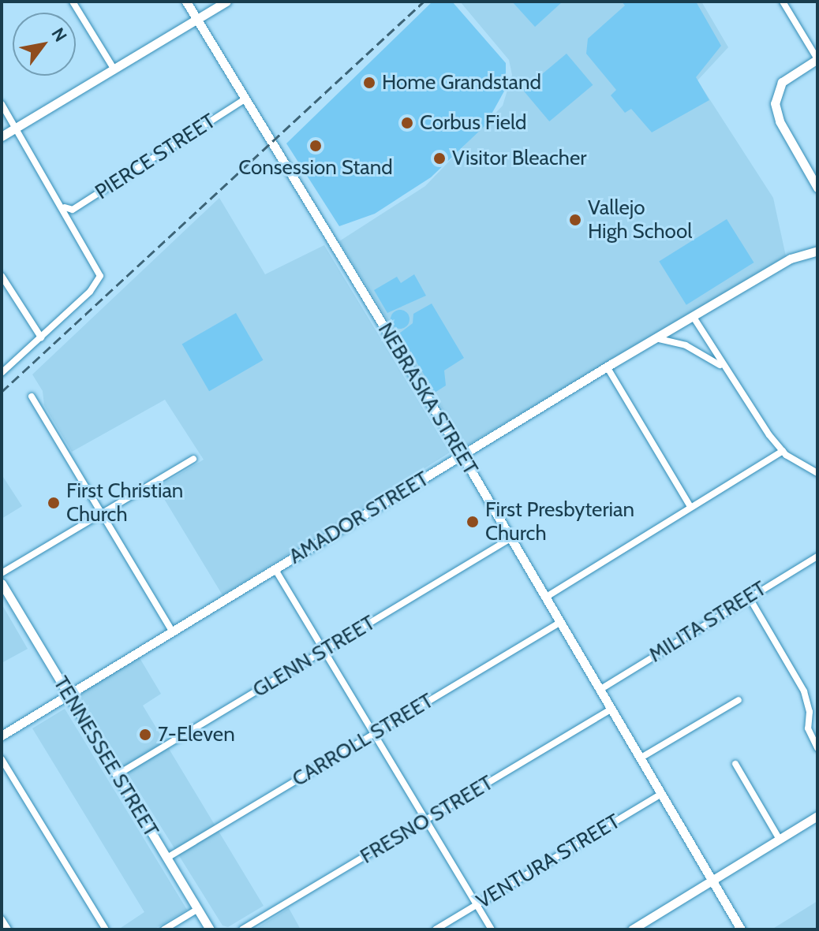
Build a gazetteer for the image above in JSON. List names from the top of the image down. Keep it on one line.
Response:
{"streets":{"street":["PIERCE STREET","NEBRASKA STREET","AMADOR STREET","MILITA STREET","GLENN STREET","CARROLL STREET","TENNESSEE STREET","FRESNO STREET","VENTURA STREET"]},"crossings":[["PIERCE STREET","NEBRASKA STREET"],["NEBRASKA STREET","AMADOR STREET"],["NEBRASKA STREET","MILITA STREET"],["NEBRASKA STREET","GLENN STREET"],["NEBRASKA STREET","CARROLL STREET"],["NEBRASKA STREET","FRESNO STREET"],["NEBRASKA STREET","VENTURA STREET"],["AMADOR STREET","TENNESSEE STREET"],["GLENN STREET","TENNESSEE STREET"],["CARROLL STREET","TENNESSEE STREET"]],"places":["Home Grandstand","Corbus Field","Consession Stand","Visitor Bleacher","Vallejo High School","First Christian Church","First Presbyterian Church","7-Eleven"],"north":"top right"}
